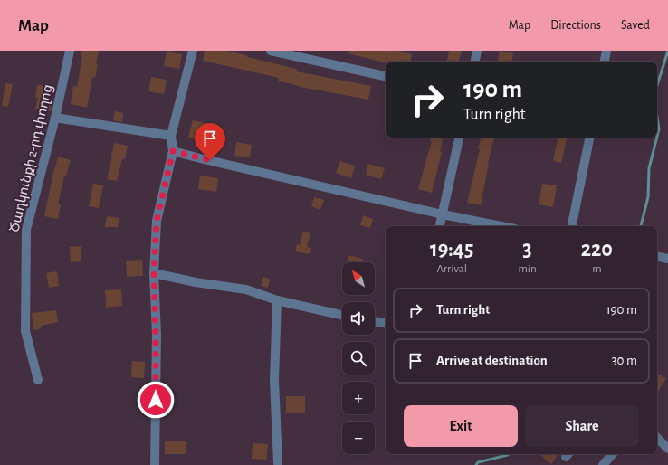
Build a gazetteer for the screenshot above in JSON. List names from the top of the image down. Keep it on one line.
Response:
{"streets":{"street":["Ծաղկունքի 2-րդ փողոց"]},"north":"top left","page":{"header":"Map","nav":["Map","Directions","Saved"],"turn":["190 m","Turn right"],"eta":["19:45","Arrival","3","min","220","m"],"map_buttons":["+","−"],"list":[{"name":"Turn right","value":"190 m"},{"name":"Arrive at destination","value":"30 m"}],"buttons":["Exit","Share"]}}
